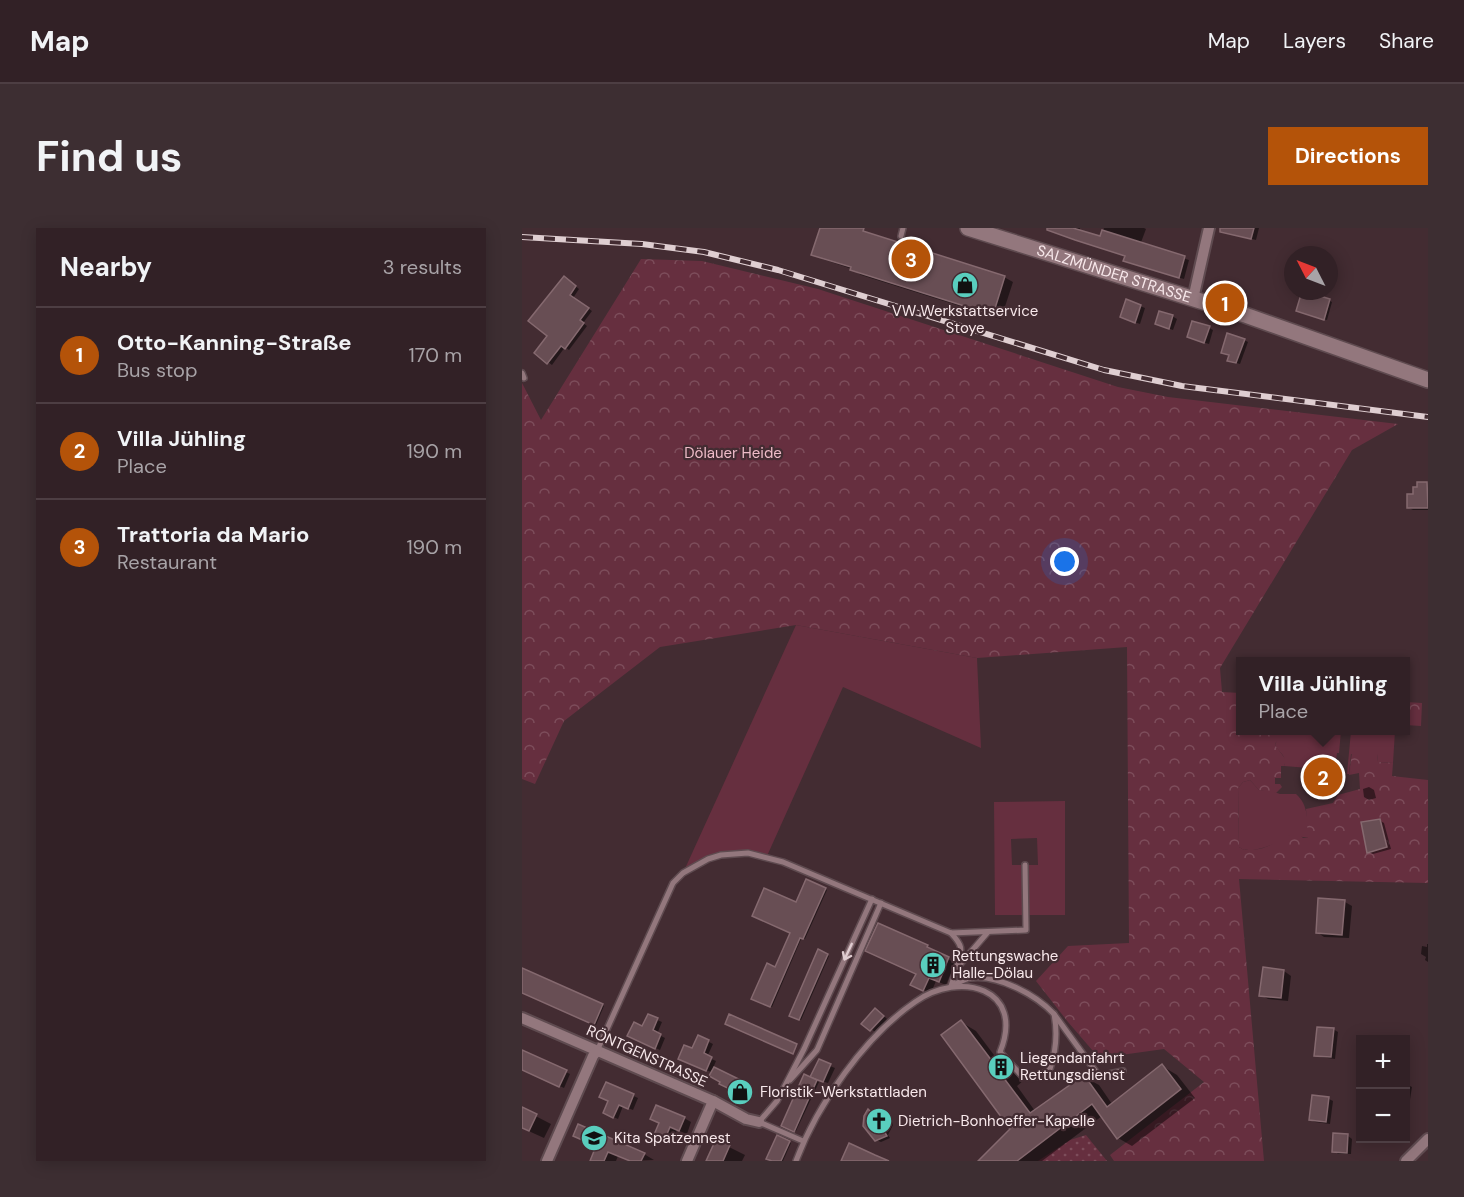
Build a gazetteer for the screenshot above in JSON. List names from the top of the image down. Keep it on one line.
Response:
{"streets":{"main road":["SALZMÜNDER STRASSE"],"street":["RÖNTGENSTRASSE"]},"parks":["Dölauer Heide"],"places":{"shop":["VW Werkstattservice Stoye","Floristik-Werkstattladen"],"building":["Rettungswache Halle-Dölau","Liegendanfahrt Rettungsdienst"],"church":["Dietrich-Bonhoeffer-Kapelle"],"school or university":["Kita Spatzennest"]},"north":"top left","page":{"header":"Map","nav":["Map","Layers","Share"],"buttons":"Directions","title":"Find us","heading":["Nearby","3 results"],"pins":["3","1","2"],"list":[{"mark":"1","name":"Otto-Kanning-Straße","note":"Bus stop","value":"170 m"},{"mark":"2","name":"Villa Jühling","note":"Place","value":"190 m"},{"mark":"3","name":"Trattoria da Mario","note":"Restaurant","value":"190 m"}],"popup":["Villa Jühling","Place"],"map_buttons":["+","−"]}}
